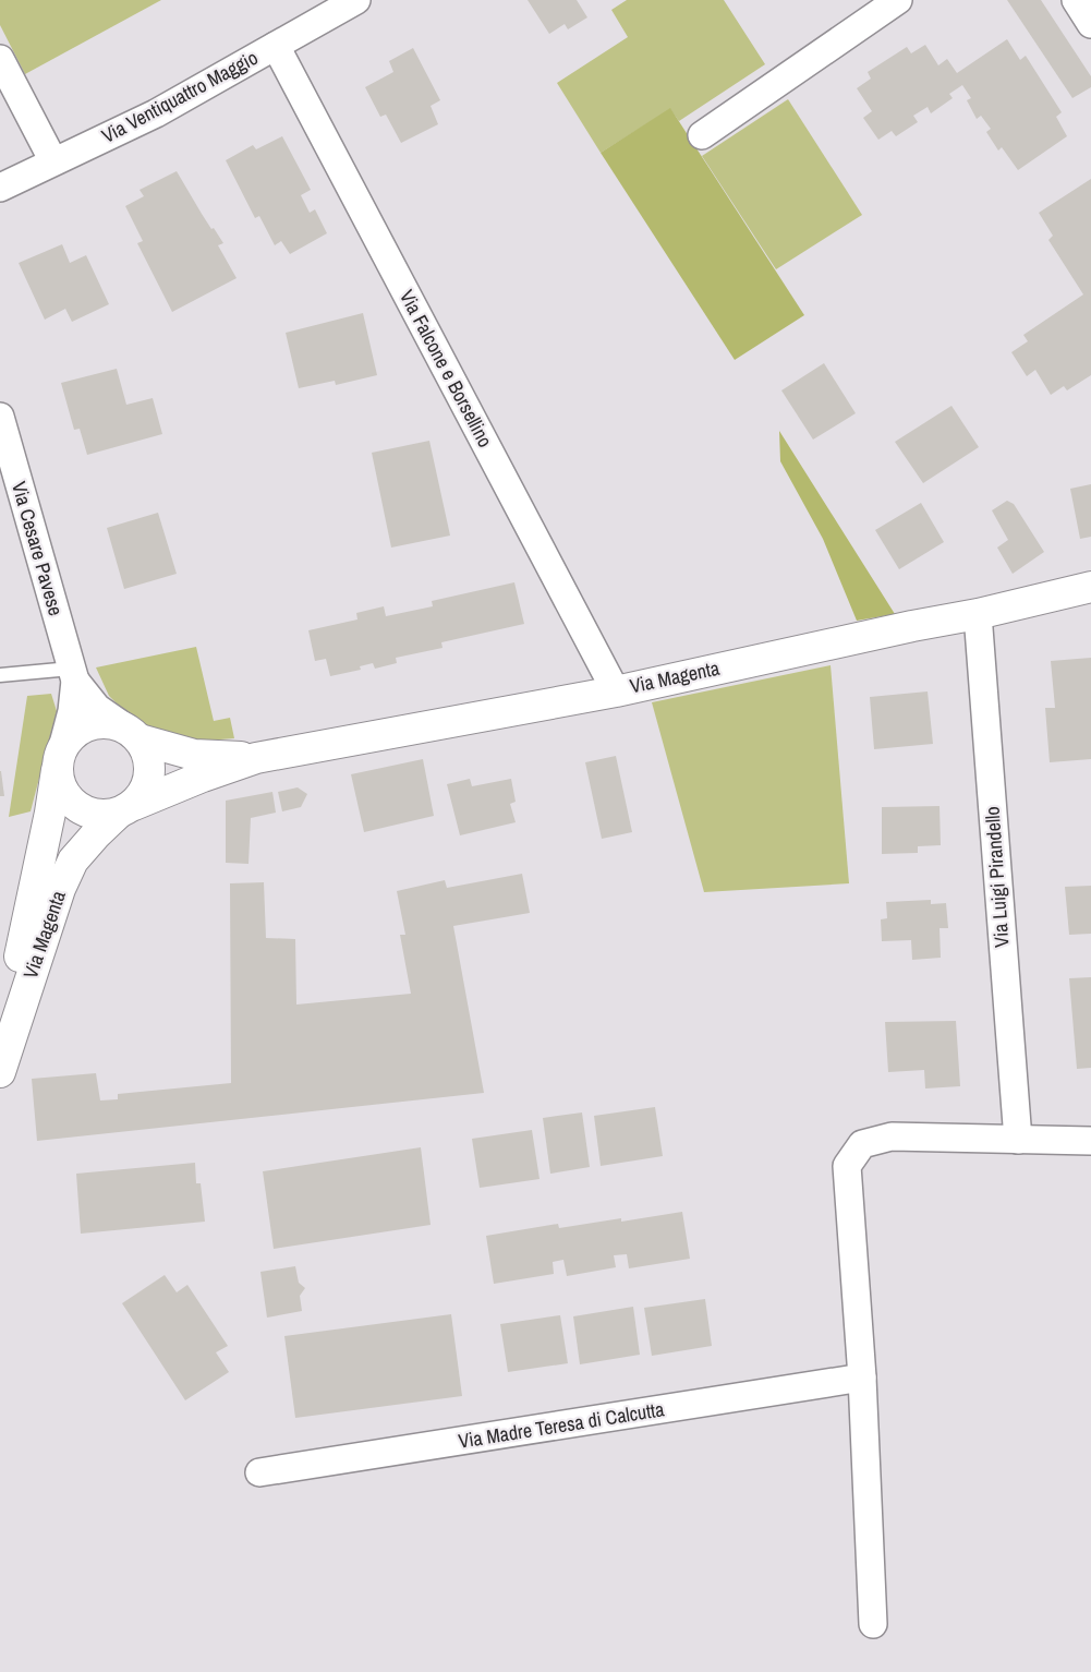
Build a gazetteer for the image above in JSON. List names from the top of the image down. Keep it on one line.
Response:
{"streets":{"street":["Via Ventiquattro Maggio","Via Falcone e Borsellino","Via Cesare Pavese","Via Magenta","Via Luigi Pirandello","Via Madre Teresa di Calcutta"]},"crossings":[["Via Ventiquattro Maggio","Via Falcone e Borsellino"],["Via Falcone e Borsellino","Via Magenta"],["Via Cesare Pavese","Via Magenta"],["Via Magenta","Via Luigi Pirandello"]]}
